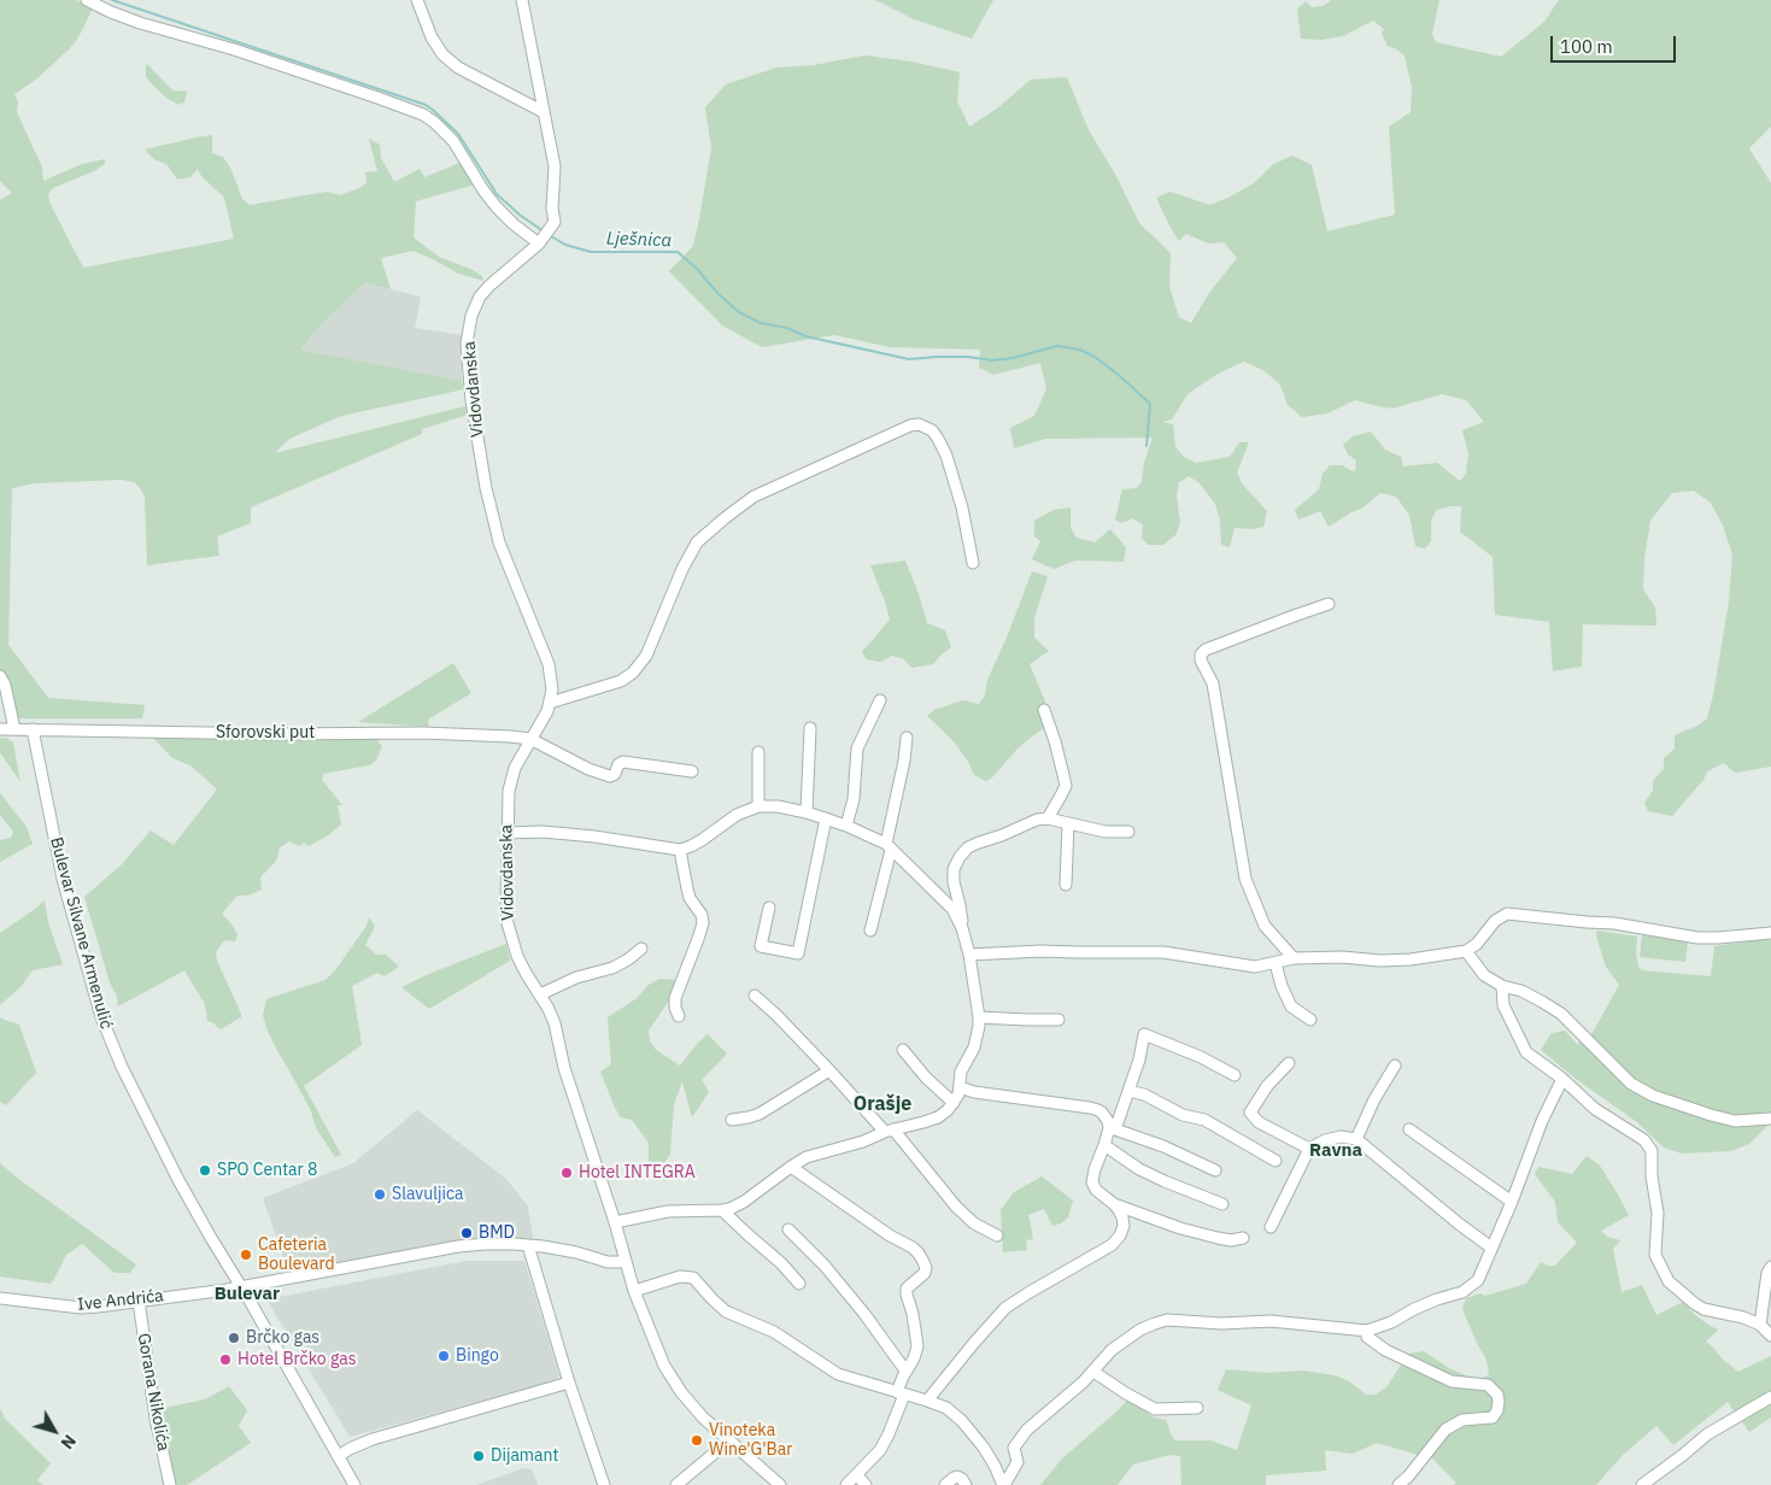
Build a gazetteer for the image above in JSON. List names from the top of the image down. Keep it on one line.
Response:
{"streets":{"street":["Vidovdanska","Sforovski put","Bulevar Silvane Armenulić","Ive Andrića","Gorana Nikolića"]},"crossings":[["Vidovdanska","Sforovski put"],["Vidovdanska","Ive Andrića"],["Sforovski put","Bulevar Silvane Armenulić"],["Bulevar Silvane Armenulić","Ive Andrića"],["Ive Andrića","Gorana Nikolića"]],"districts":["Orašje","Ravna","Bulevar"],"water":["Lješnica"],"places":["SPO Centar 8","Hotel INTEGRA","Slavuljica","BMD","Cafeteria Boulevard","Brčko gas","Bingo","Hotel Brčko gas","Vinoteka Wine'G'Bar","Dijamant"],"scale_bar":"100 m","north":"bottom right"}
